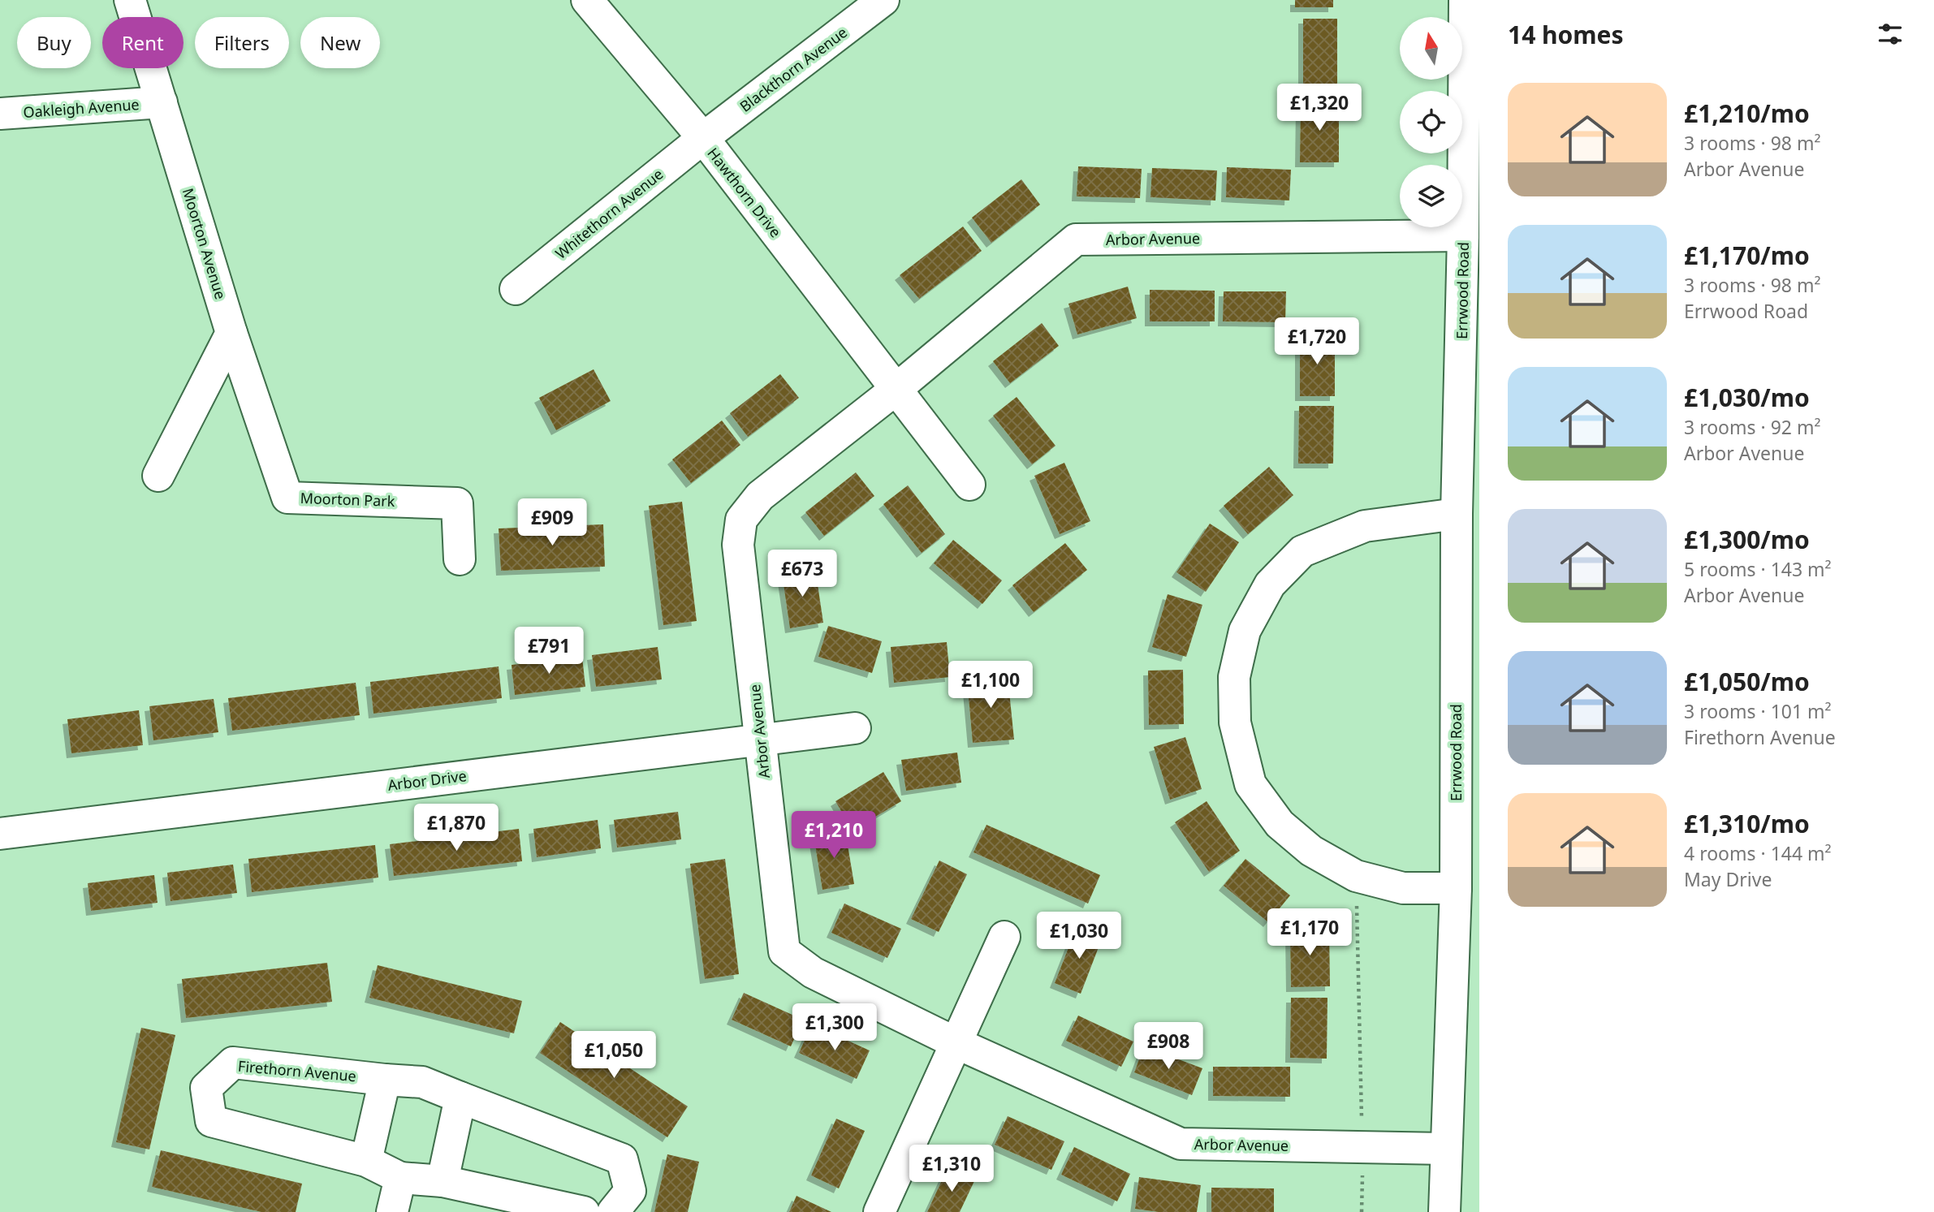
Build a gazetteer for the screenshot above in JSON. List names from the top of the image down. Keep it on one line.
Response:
{"streets":{"street":["Blackthorn Avenue","Oakleigh Avenue","Hawthorn Drive","Whitethorn Avenue","Arbor Avenue","Moorton Avenue","Errwood Road","Moorton Park","Arbor Drive","Firethorn Avenue"]},"crossings":[["Blackthorn Avenue","Hawthorn Drive"],["Blackthorn Avenue","Whitethorn Avenue"],["Oakleigh Avenue","Moorton Avenue"],["Hawthorn Drive","Whitethorn Avenue"],["Hawthorn Drive","Arbor Avenue"],["Arbor Avenue","Errwood Road"],["Arbor Avenue","Arbor Drive"],["Moorton Avenue","Moorton Park"]],"north":"top","page":{"heading":"14 homes","chip":["Buy","Rent","Filters","New"],"list":[{"name":"£1,210/mo","note":"3 rooms · 98 m² · Arbor Avenue"},{"name":"£1,170/mo","note":"3 rooms · 98 m² · Errwood Road"},{"name":"£1,030/mo","note":"3 rooms · 92 m² · Arbor Avenue"},{"name":"£1,300/mo","note":"5 rooms · 143 m² · Arbor Avenue"},{"name":"£1,050/mo","note":"3 rooms · 101 m² · Firethorn Avenue"},{"name":"£1,310/mo","note":"4 rooms · 144 m² · May Drive"}],"price":["£1,320","£1,720","£909","£673","£791","£1,100","£1,870","£1,210","£1,170","£1,030","£1,300","£908","£1,050","£1,310"]}}
